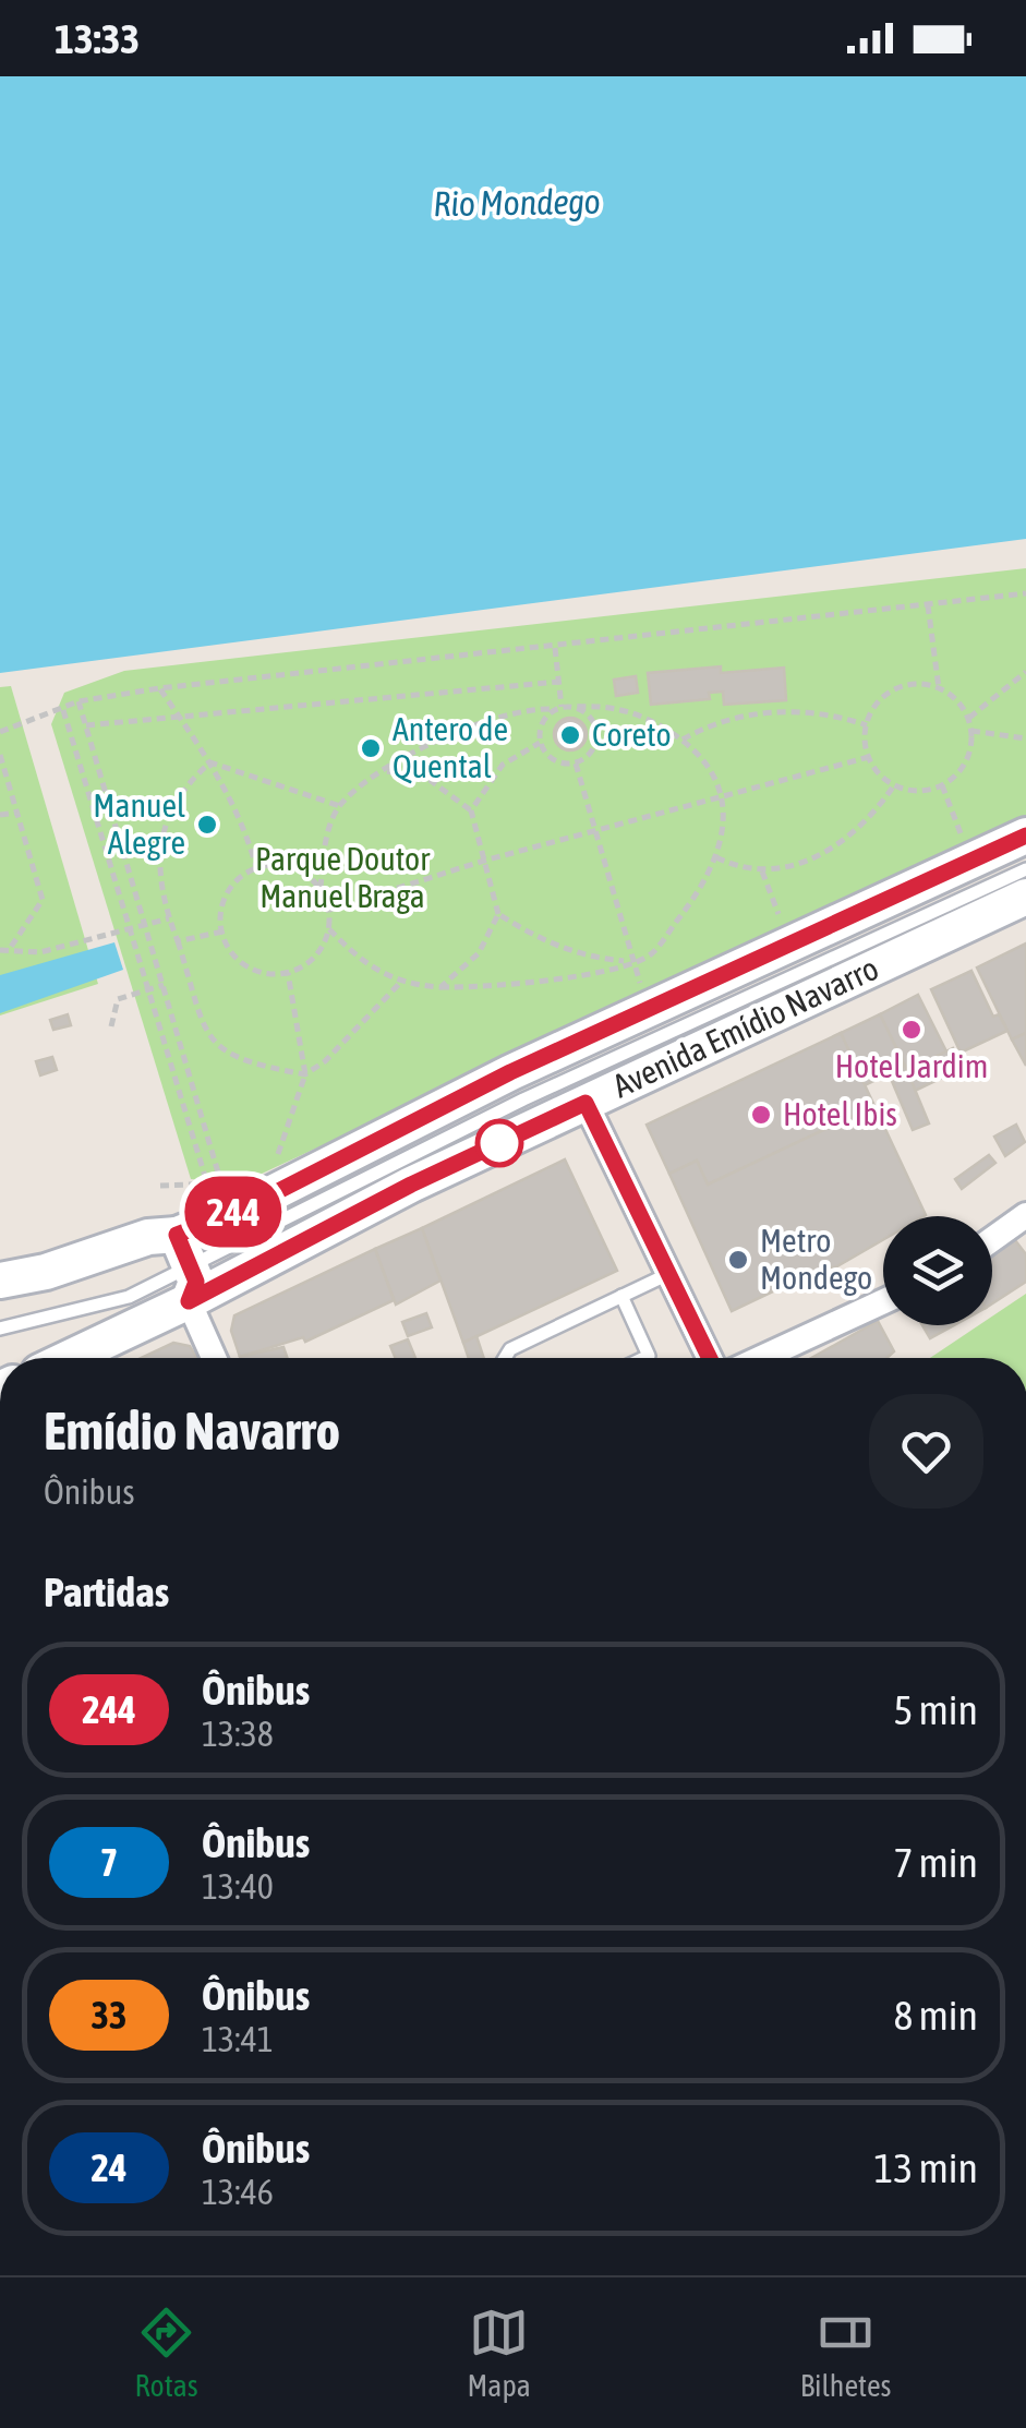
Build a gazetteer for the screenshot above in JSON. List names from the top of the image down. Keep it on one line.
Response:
{"streets":{"main road":["Avenida Emídio Navarro"]},"water":["Rio Mondego"],"parks":["Parque Doutor Manuel Braga"],"places":["Coreto","Antero de Quental","Manuel Alegre","Hotel Jardim","Hotel Ibis","Metro Mondego"],"lines":["bus line 244"],"page":{"status":"13:33","on_map":"244","heading":[["Emídio Navarro","Ônibus"],"Partidas"],"list":[{"mark":"244","name":"Ônibus","note":"13:38","value":"5 min"},{"mark":"7","name":"Ônibus","note":"13:40","value":"7 min"},{"mark":"33","name":"Ônibus","note":"13:41","value":"8 min"},{"mark":"24","name":"Ônibus","note":"13:46","value":"13 min"}],"tabs":["Rotas","Mapa","Bilhetes"]}}
